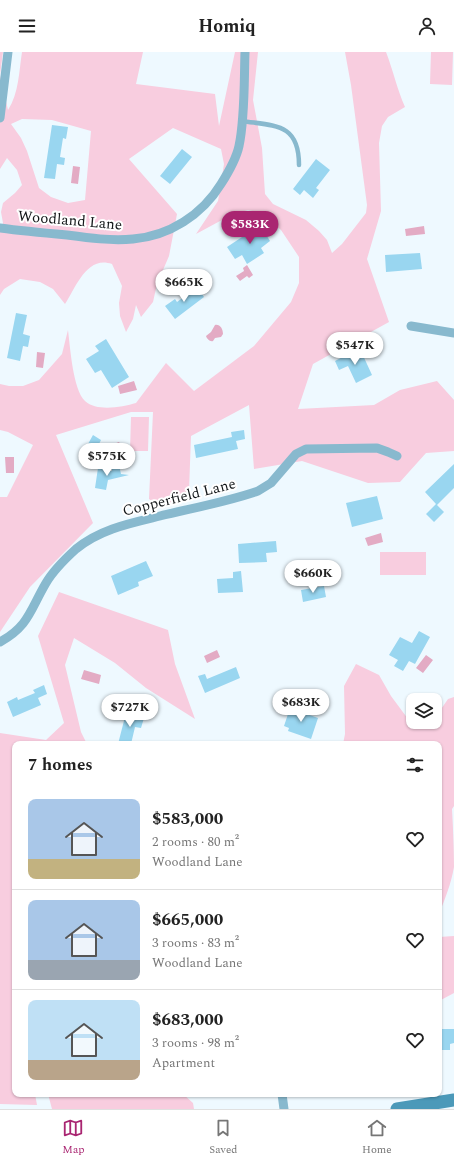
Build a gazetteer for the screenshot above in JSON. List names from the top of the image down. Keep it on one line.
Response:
{"streets":{"street":["Woodland Lane","Copperfield Lane"]},"page":{"header":"Homiq","price":["$583K","$665K","$547K","$575K","$660K","$683K","$727K"],"heading":"7 homes","list":[{"name":"$583,000","note":"2 rooms · 80 m² · Woodland Lane"},{"name":"$665,000","note":"3 rooms · 83 m² · Woodland Lane"},{"name":"$683,000","note":"3 rooms · 98 m² · Apartment"}],"tabs":["Map","Saved","Home"]}}
